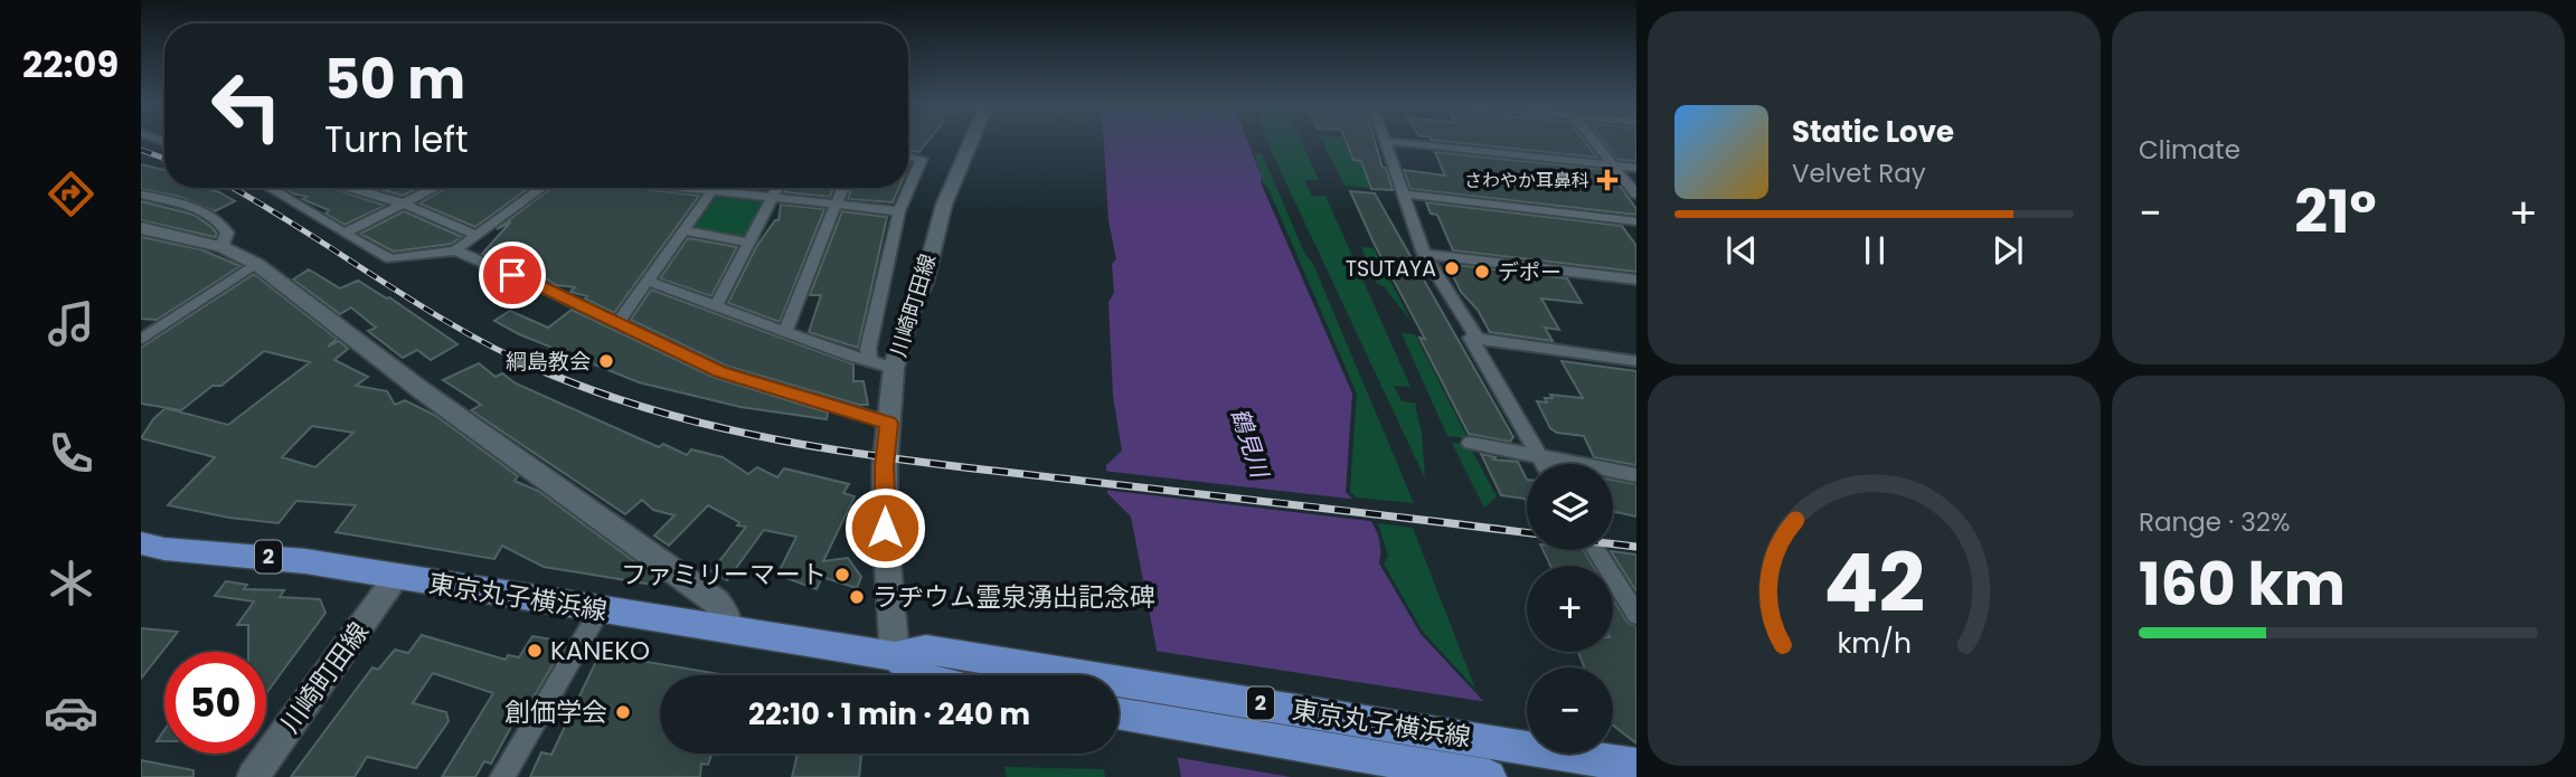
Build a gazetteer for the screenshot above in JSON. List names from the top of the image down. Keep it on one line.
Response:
{"streets":{"main road":["川崎町田線","2","東京丸子横浜線"]},"crossings":[["川崎町田線","東京丸子横浜線"]],"water":["鶴見川"],"places":{"health":["さわやか耳鼻科"],"other":["TSUTAYA","デポー","綱島教会","ファミリーマート","ラヂウム霊泉湧出記念碑","KANEKO","創価学会"]},"page":{"tabs":"22:09","tile":["Climate",["Range · 32%","160 km"]],"turn":["50 m","Turn left"],"song":["Static Love","Velvet Ray"],"heat":["−","21°","+"],"map_buttons":["+","−"],"limit":"50","trip":"22:10 · 1 min · 240 m","gauge":["42","km/h"]}}
